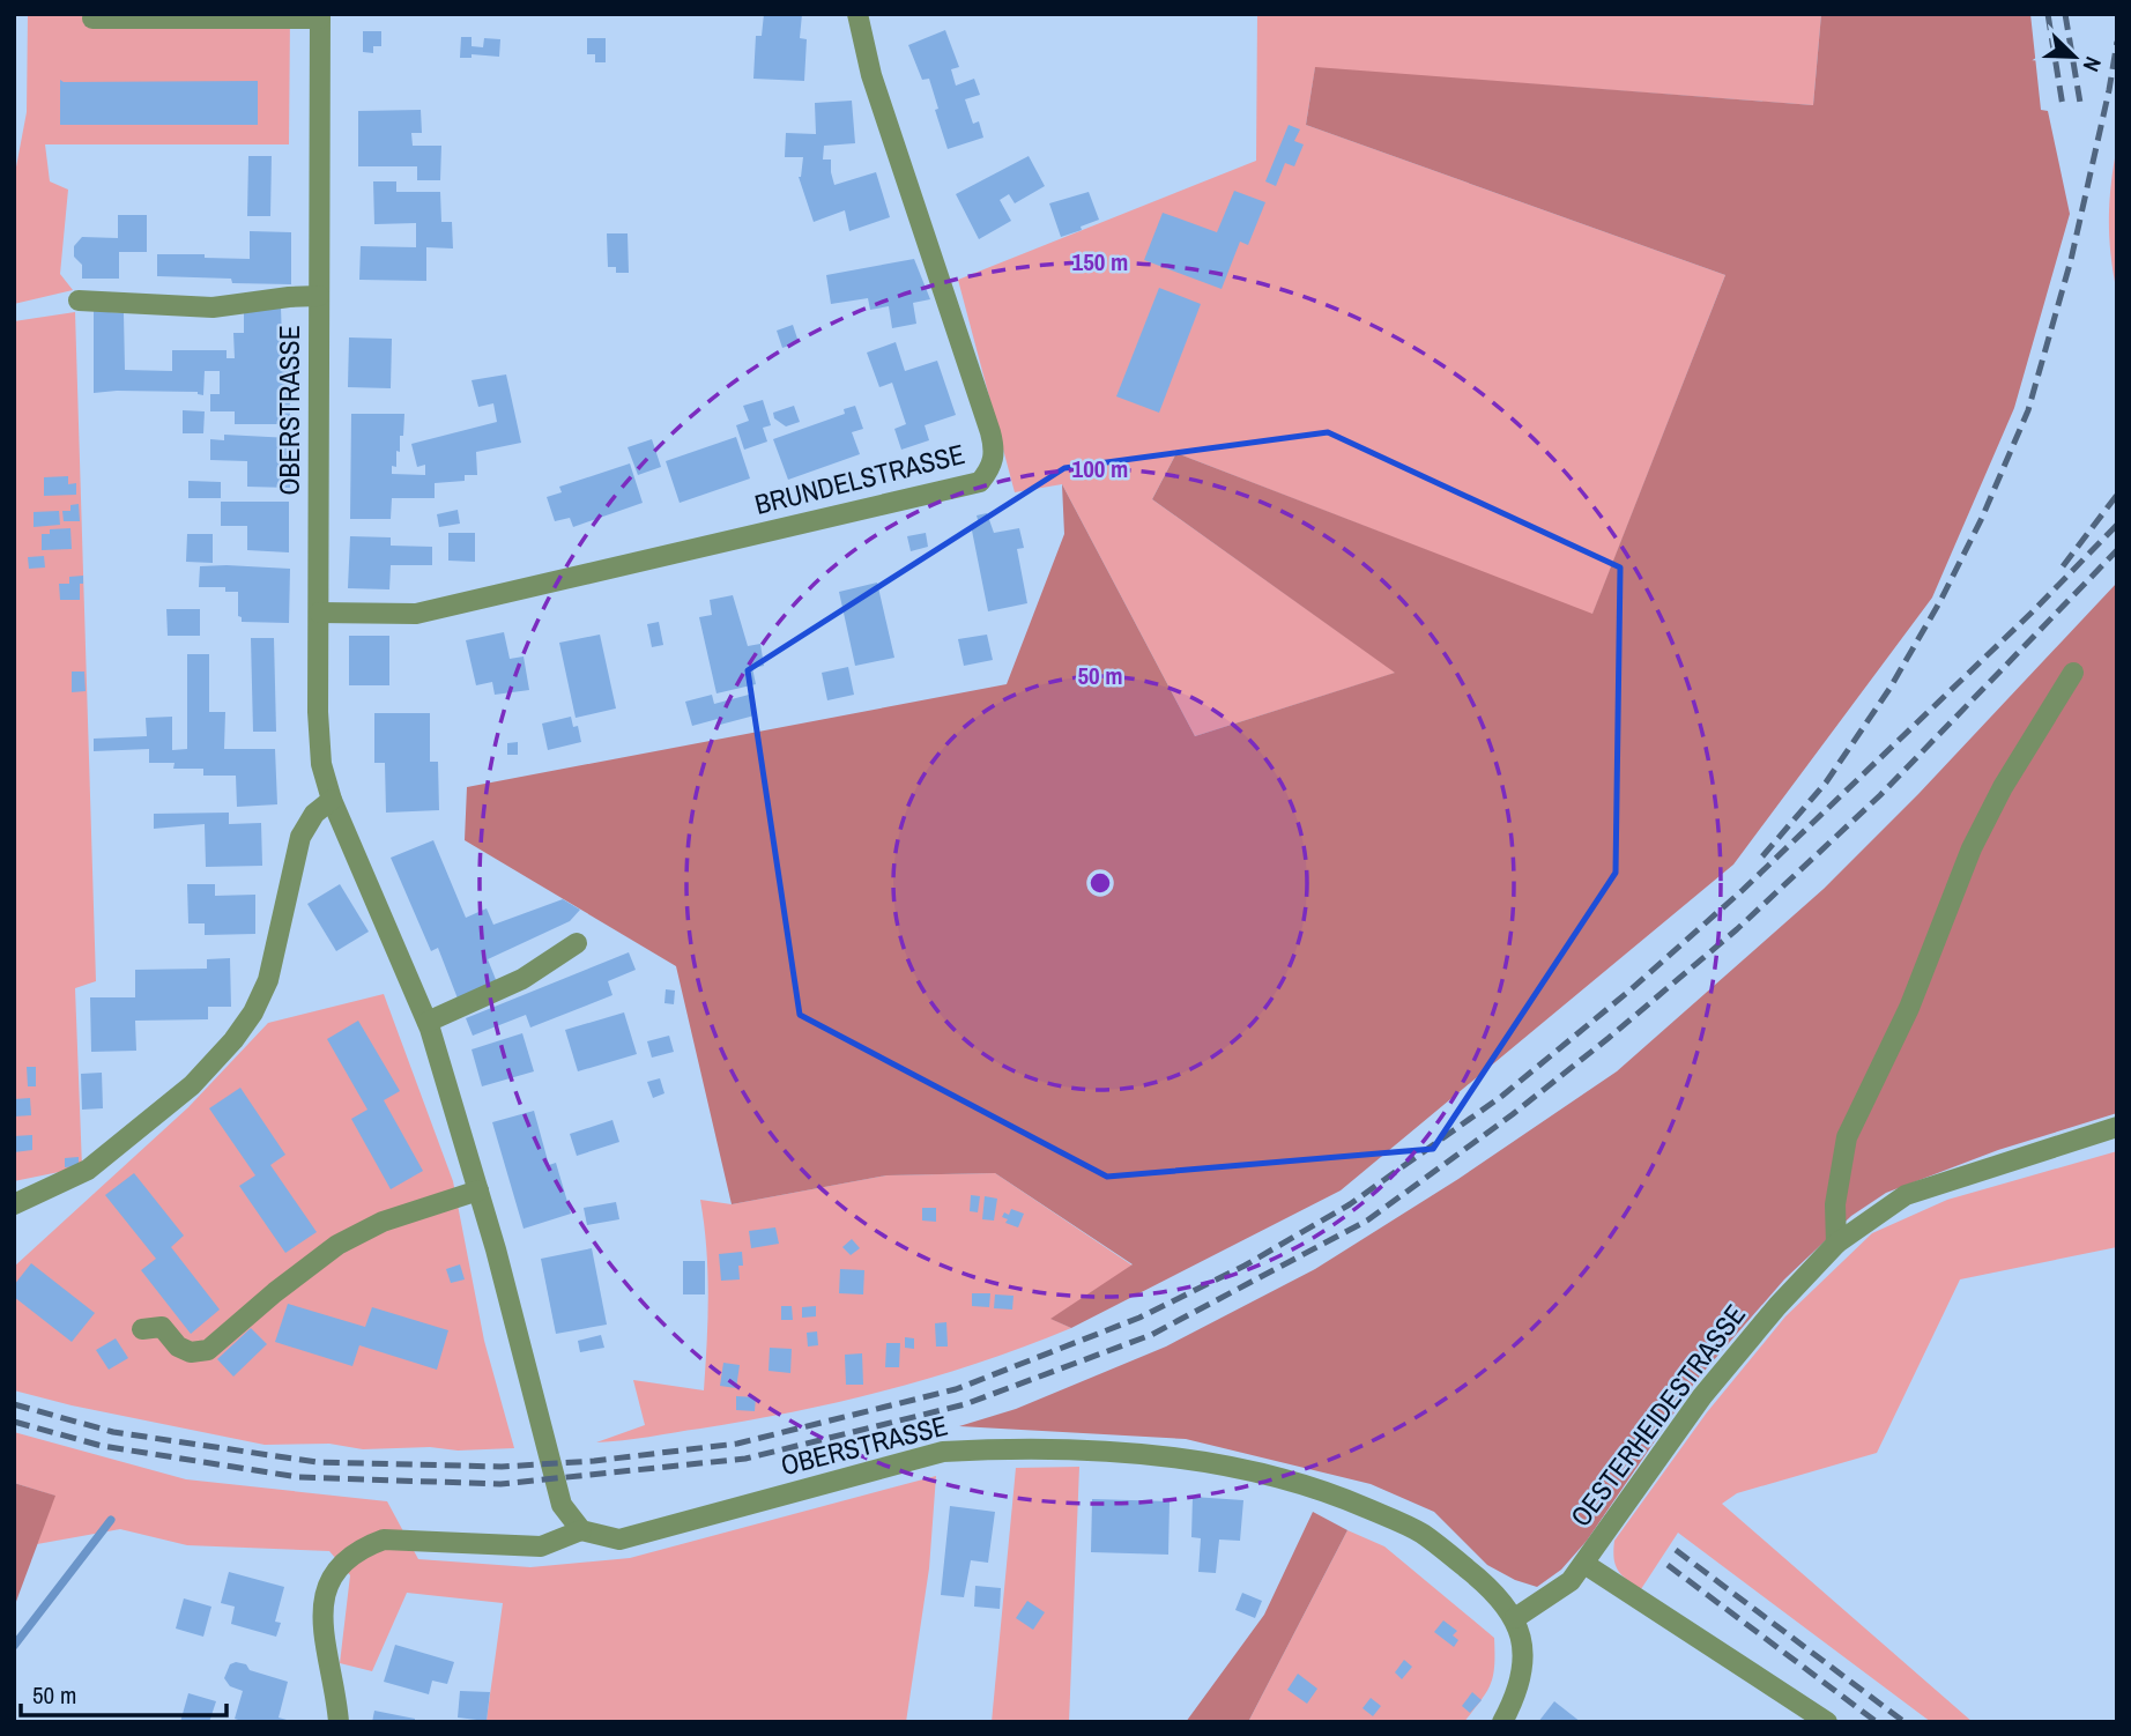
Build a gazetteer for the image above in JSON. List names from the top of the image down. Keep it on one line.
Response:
{"streets":{"street":["OBERSTRASSE","BRUNDELSTRASSE","OESTERHEIDESTRASSE"]},"crossings":[["OBERSTRASSE","BRUNDELSTRASSE"],["OBERSTRASSE","OESTERHEIDESTRASSE"]],"scale_bar":"50 m","north":"bottom right","rings":["150 m","100 m","50 m"]}
